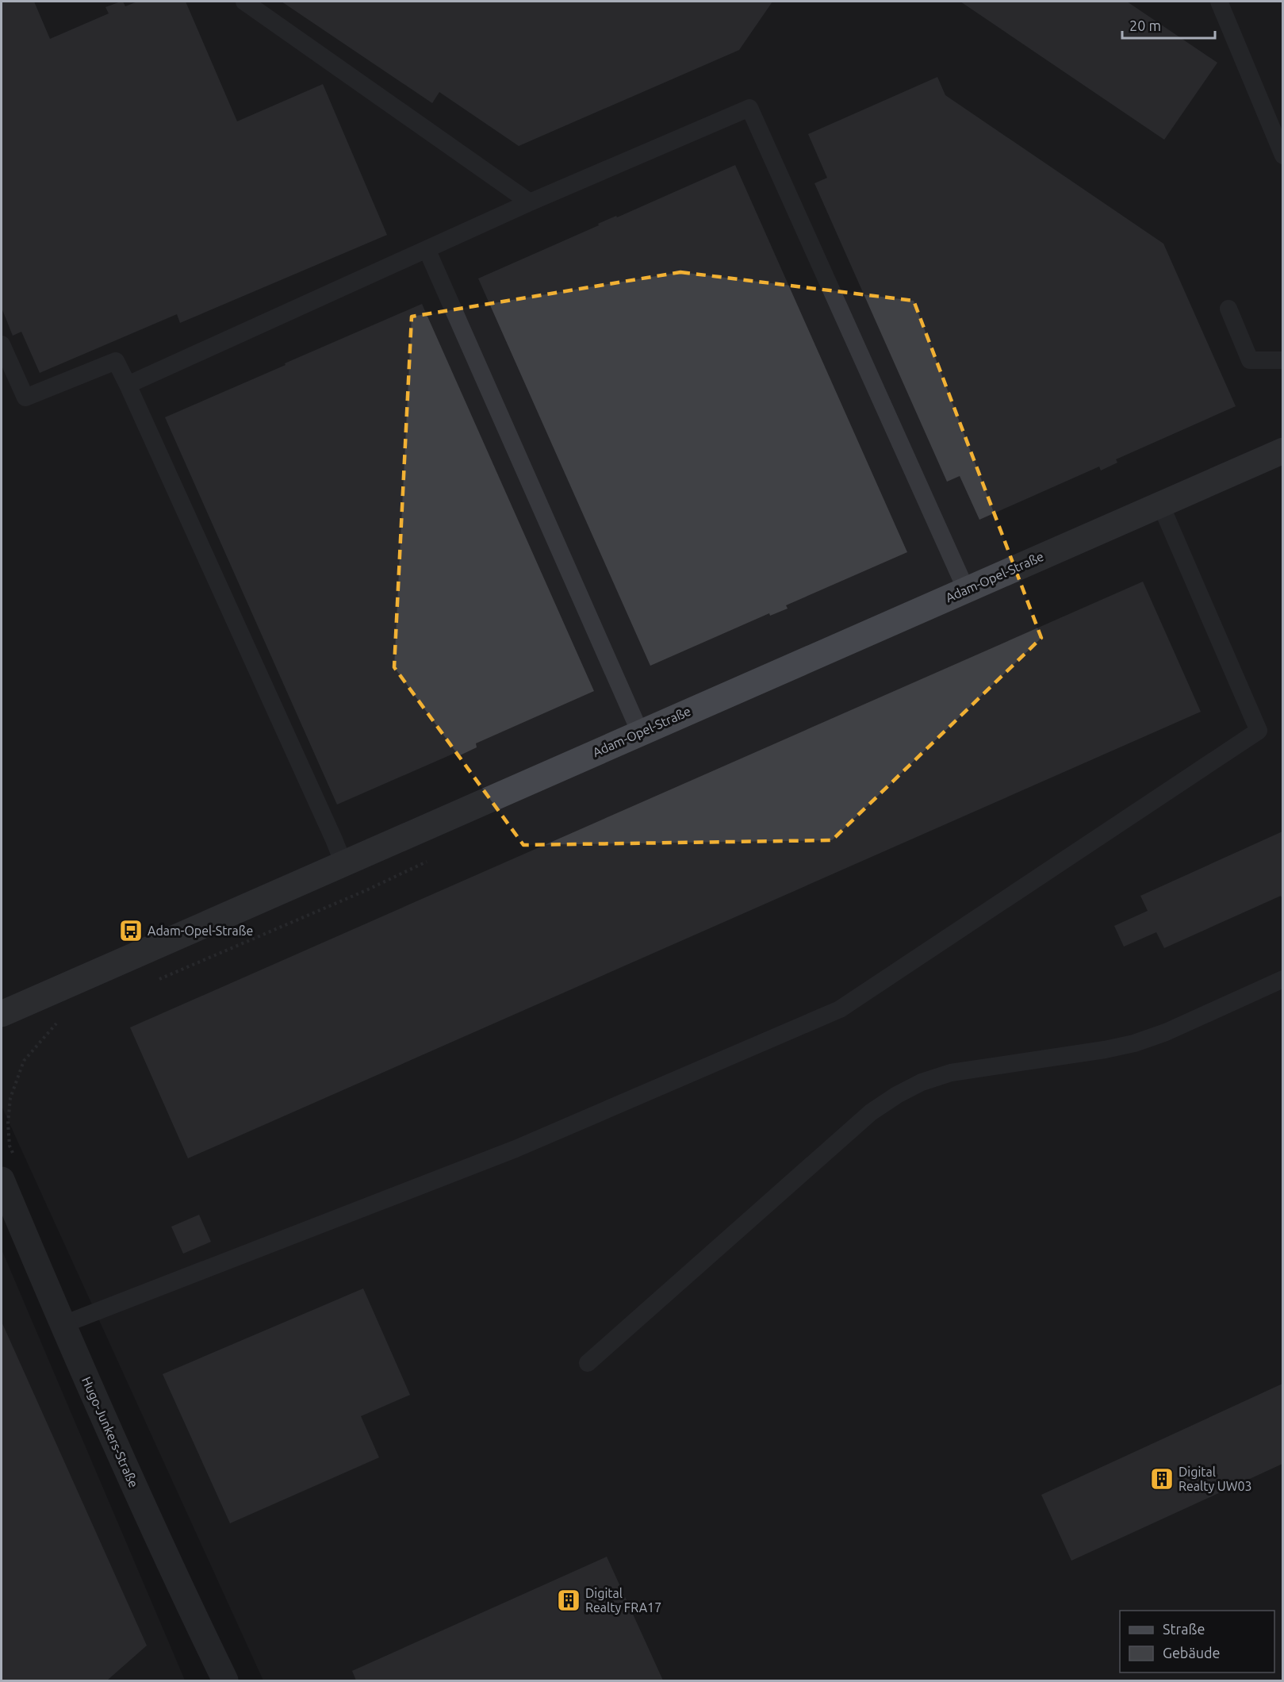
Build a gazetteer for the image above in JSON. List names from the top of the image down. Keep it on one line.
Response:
{"streets":{"main road":["Adam-Opel-Straße"],"street":["Hugo-Junkers-Straße"]},"places":{"bus stop":["Adam-Opel-Straße"],"building":["Digital Realty UW03","Digital Realty FRA17"]},"legend":["Straße","Gebäude"],"scale_bar":"20 m"}
